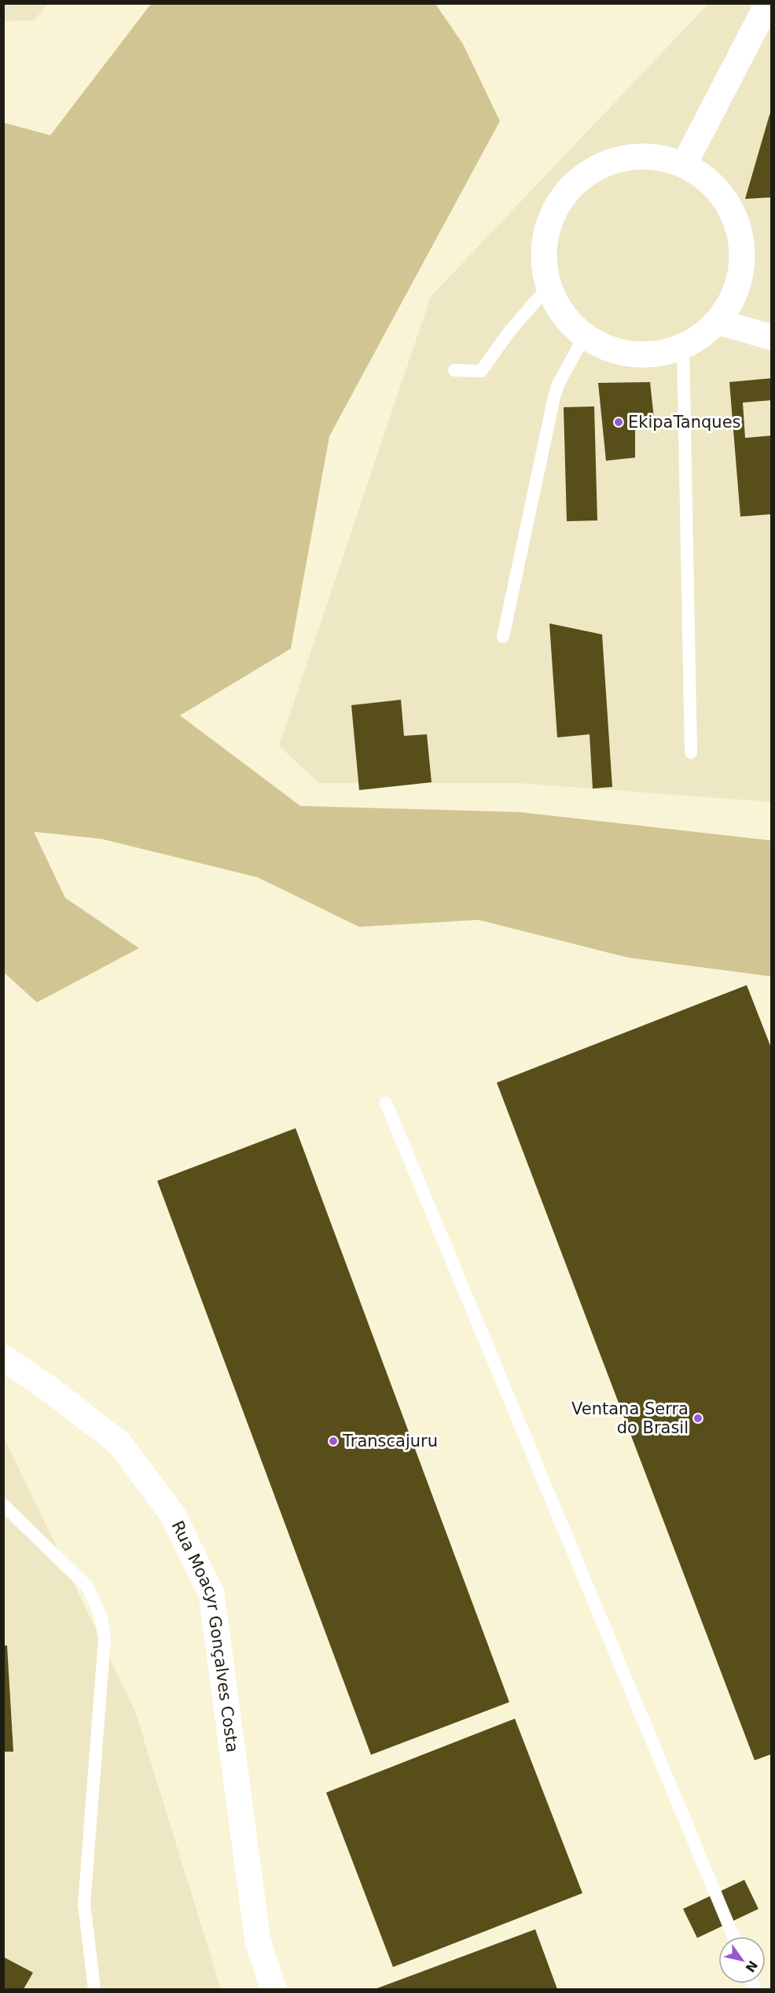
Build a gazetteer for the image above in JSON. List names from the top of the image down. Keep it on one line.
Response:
{"streets":{"street":["Rua Moacyr Gonçalves Costa"]},"places":["EkipaTanques","Ventana Serra do Brasil","Transcajuru"],"north":"bottom right"}
